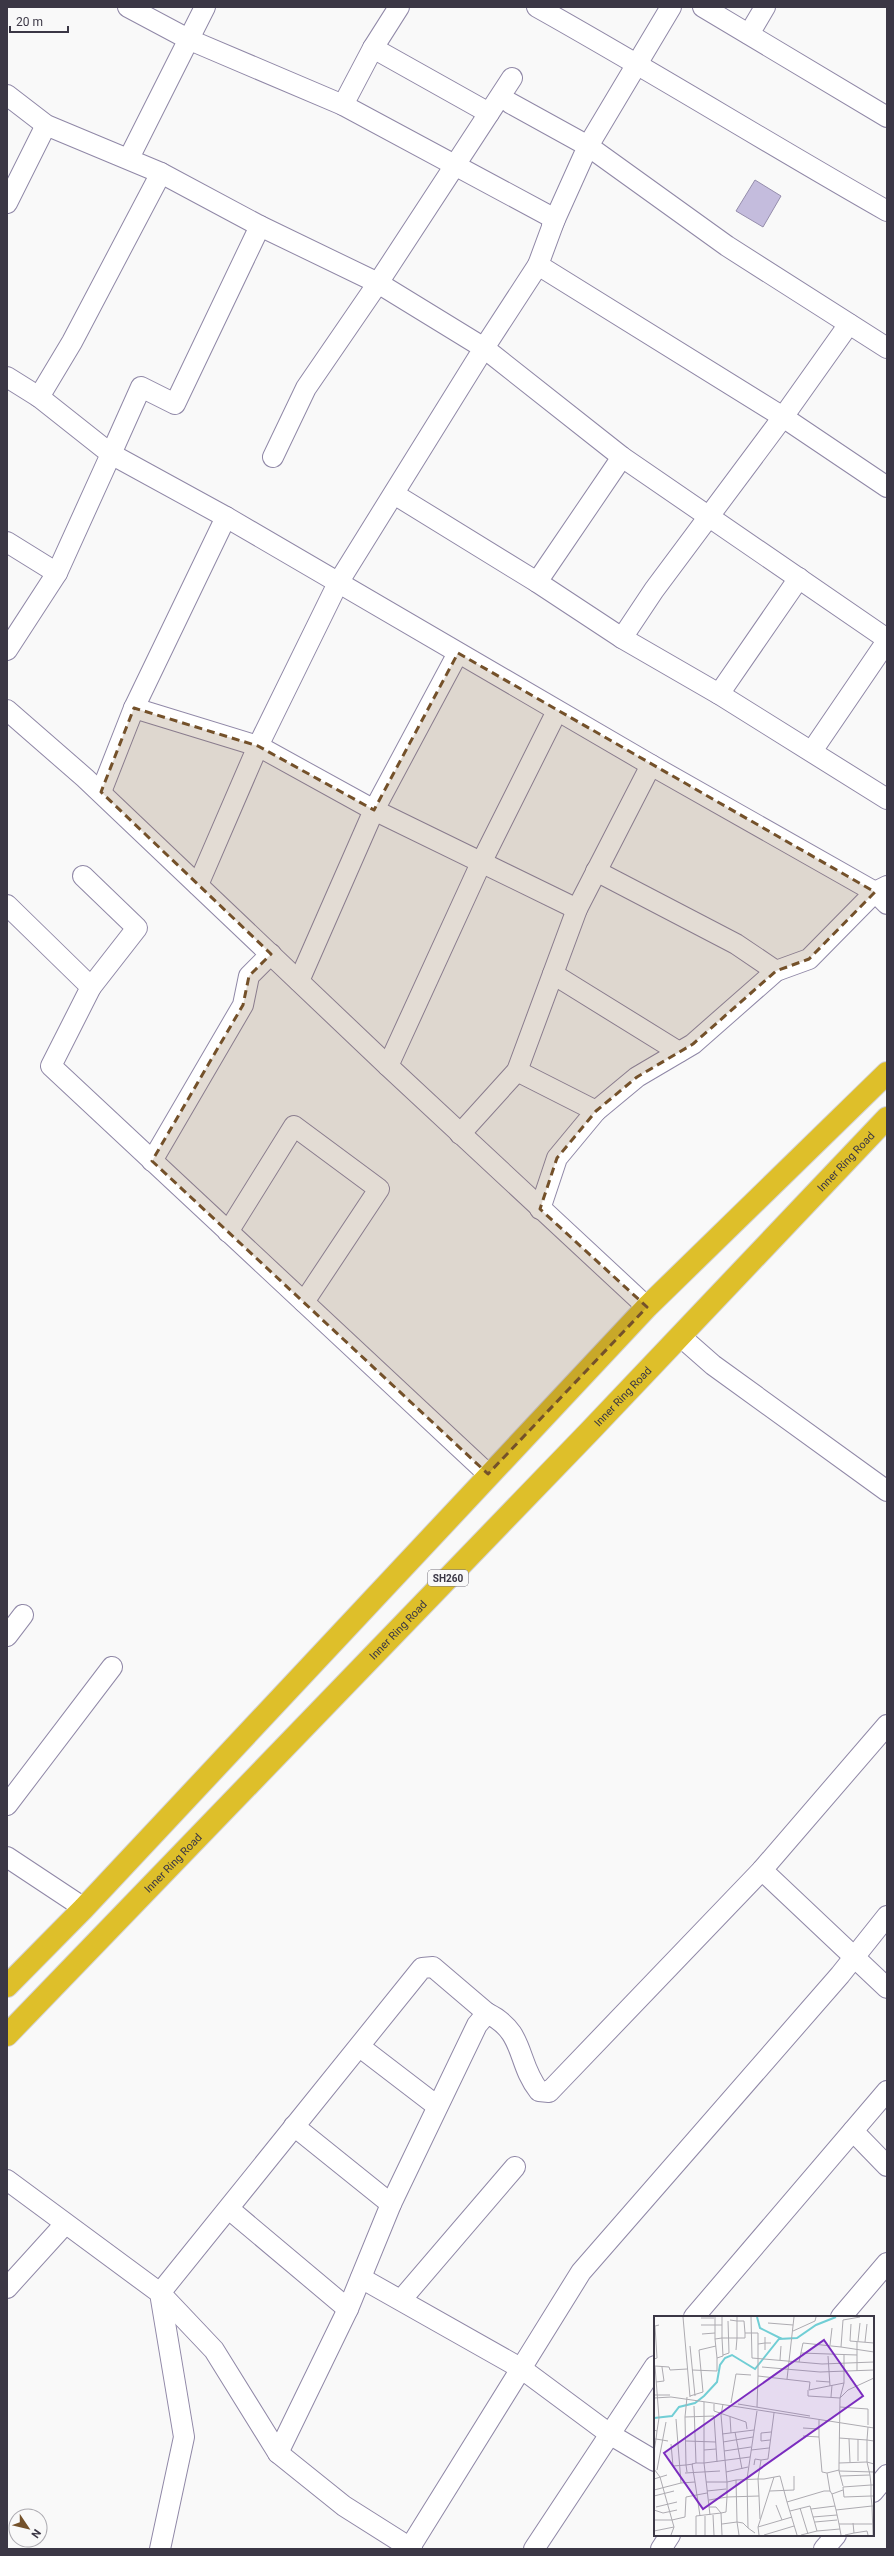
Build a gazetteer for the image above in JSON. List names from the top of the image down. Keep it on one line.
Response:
{"streets":{"highway":["Inner Ring Road","SH260"]},"scale_bar":"20 m","north":"bottom right"}
